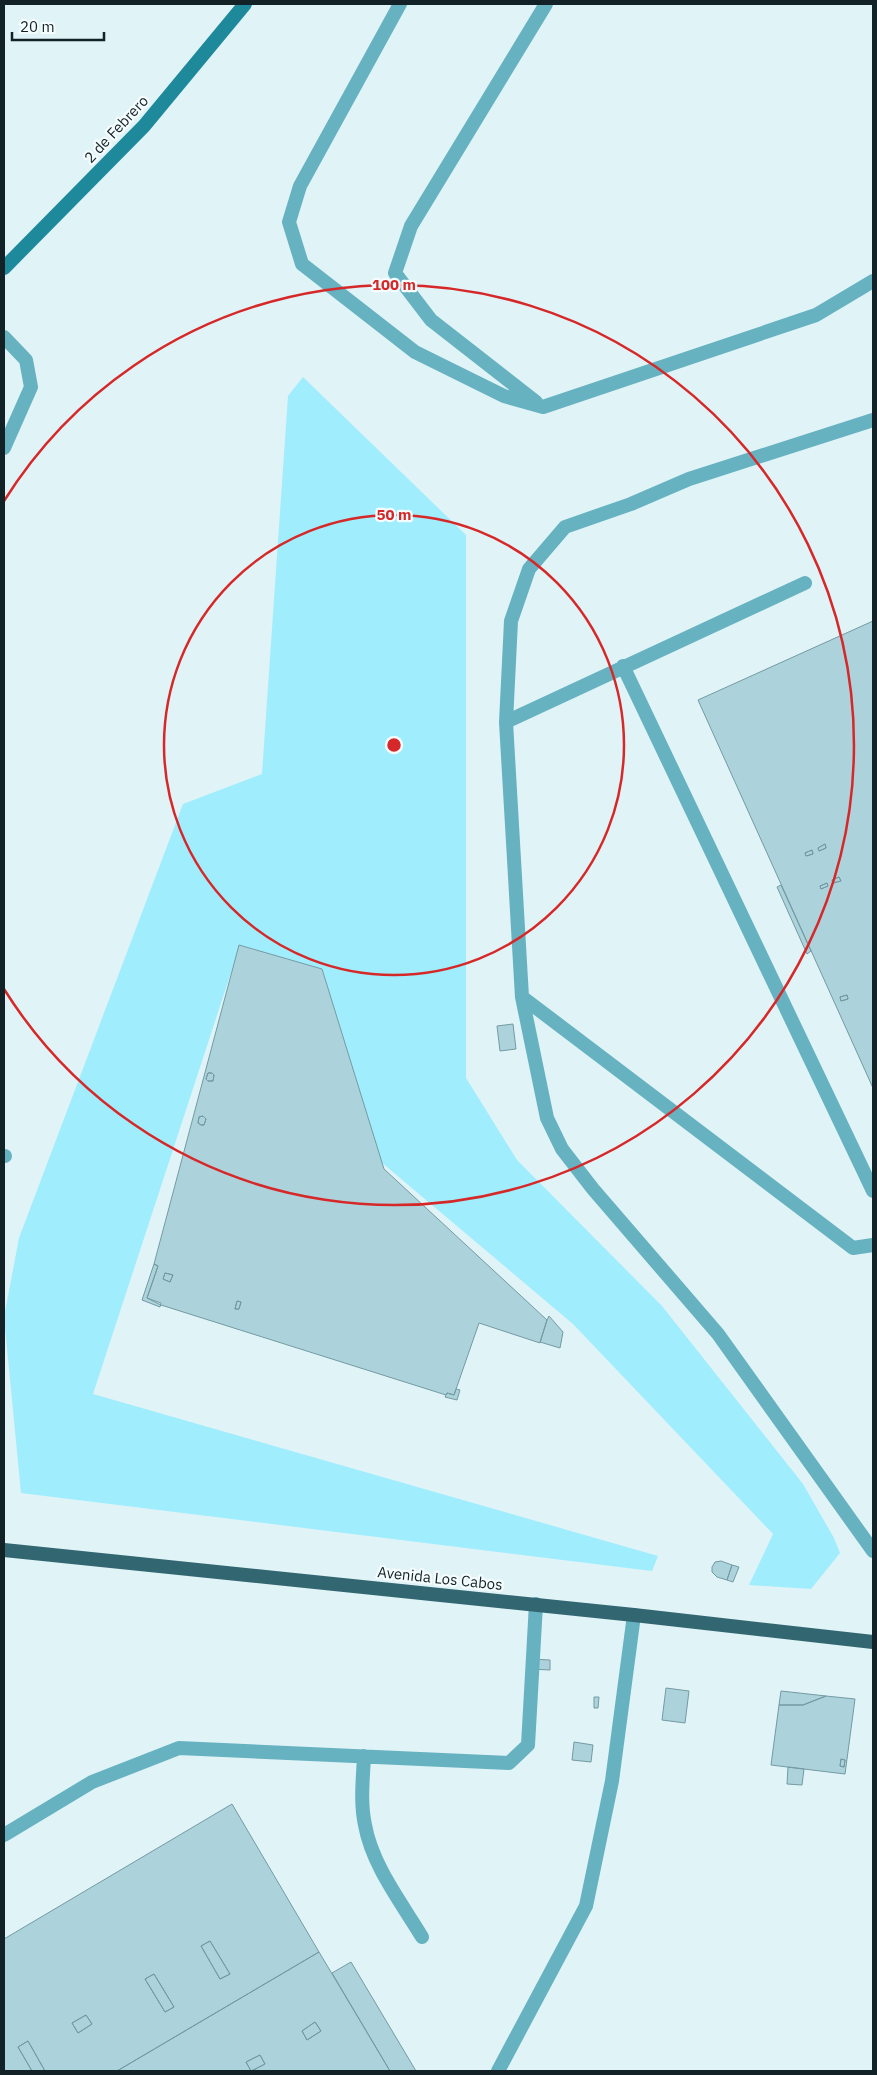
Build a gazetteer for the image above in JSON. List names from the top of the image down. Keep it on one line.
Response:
{"streets":{"main road":["2 de Febrero","Avenida Los Cabos"]},"scale_bar":"20 m","rings":["100 m","50 m"]}
